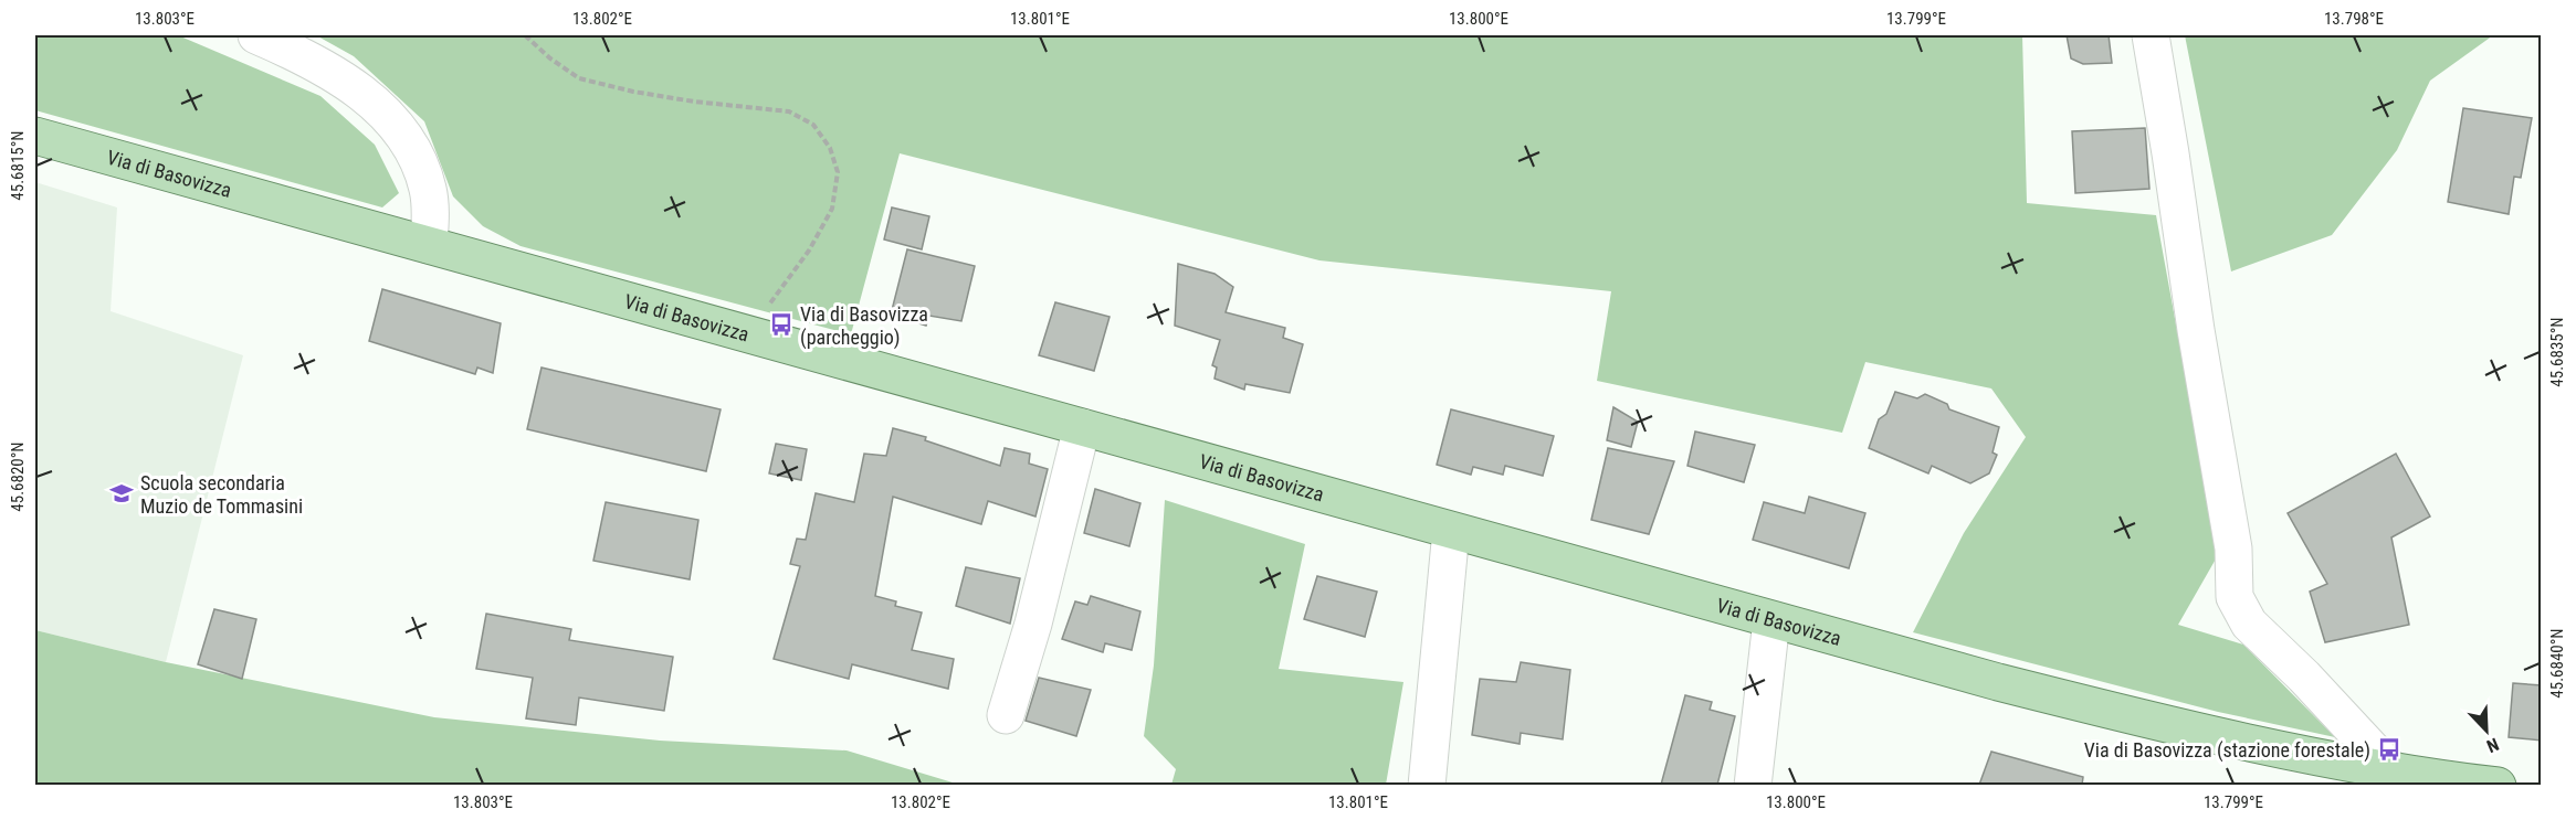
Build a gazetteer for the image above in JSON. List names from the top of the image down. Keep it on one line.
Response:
{"streets":{"main road":["Via di Basovizza"]},"places":{"bus stop":["Via di Basovizza (parcheggio)","Via di Basovizza (stazione forestale)"],"school or university":["Scuola secondaria Muzio de Tommasini"]},"north":"bottom right","coordinates":["13.803°E","13.802°E","13.801°E","13.800°E","13.799°E","13.798°E","45.6815°N","45.6835°N","45.6820°N","45.6840°N"]}
